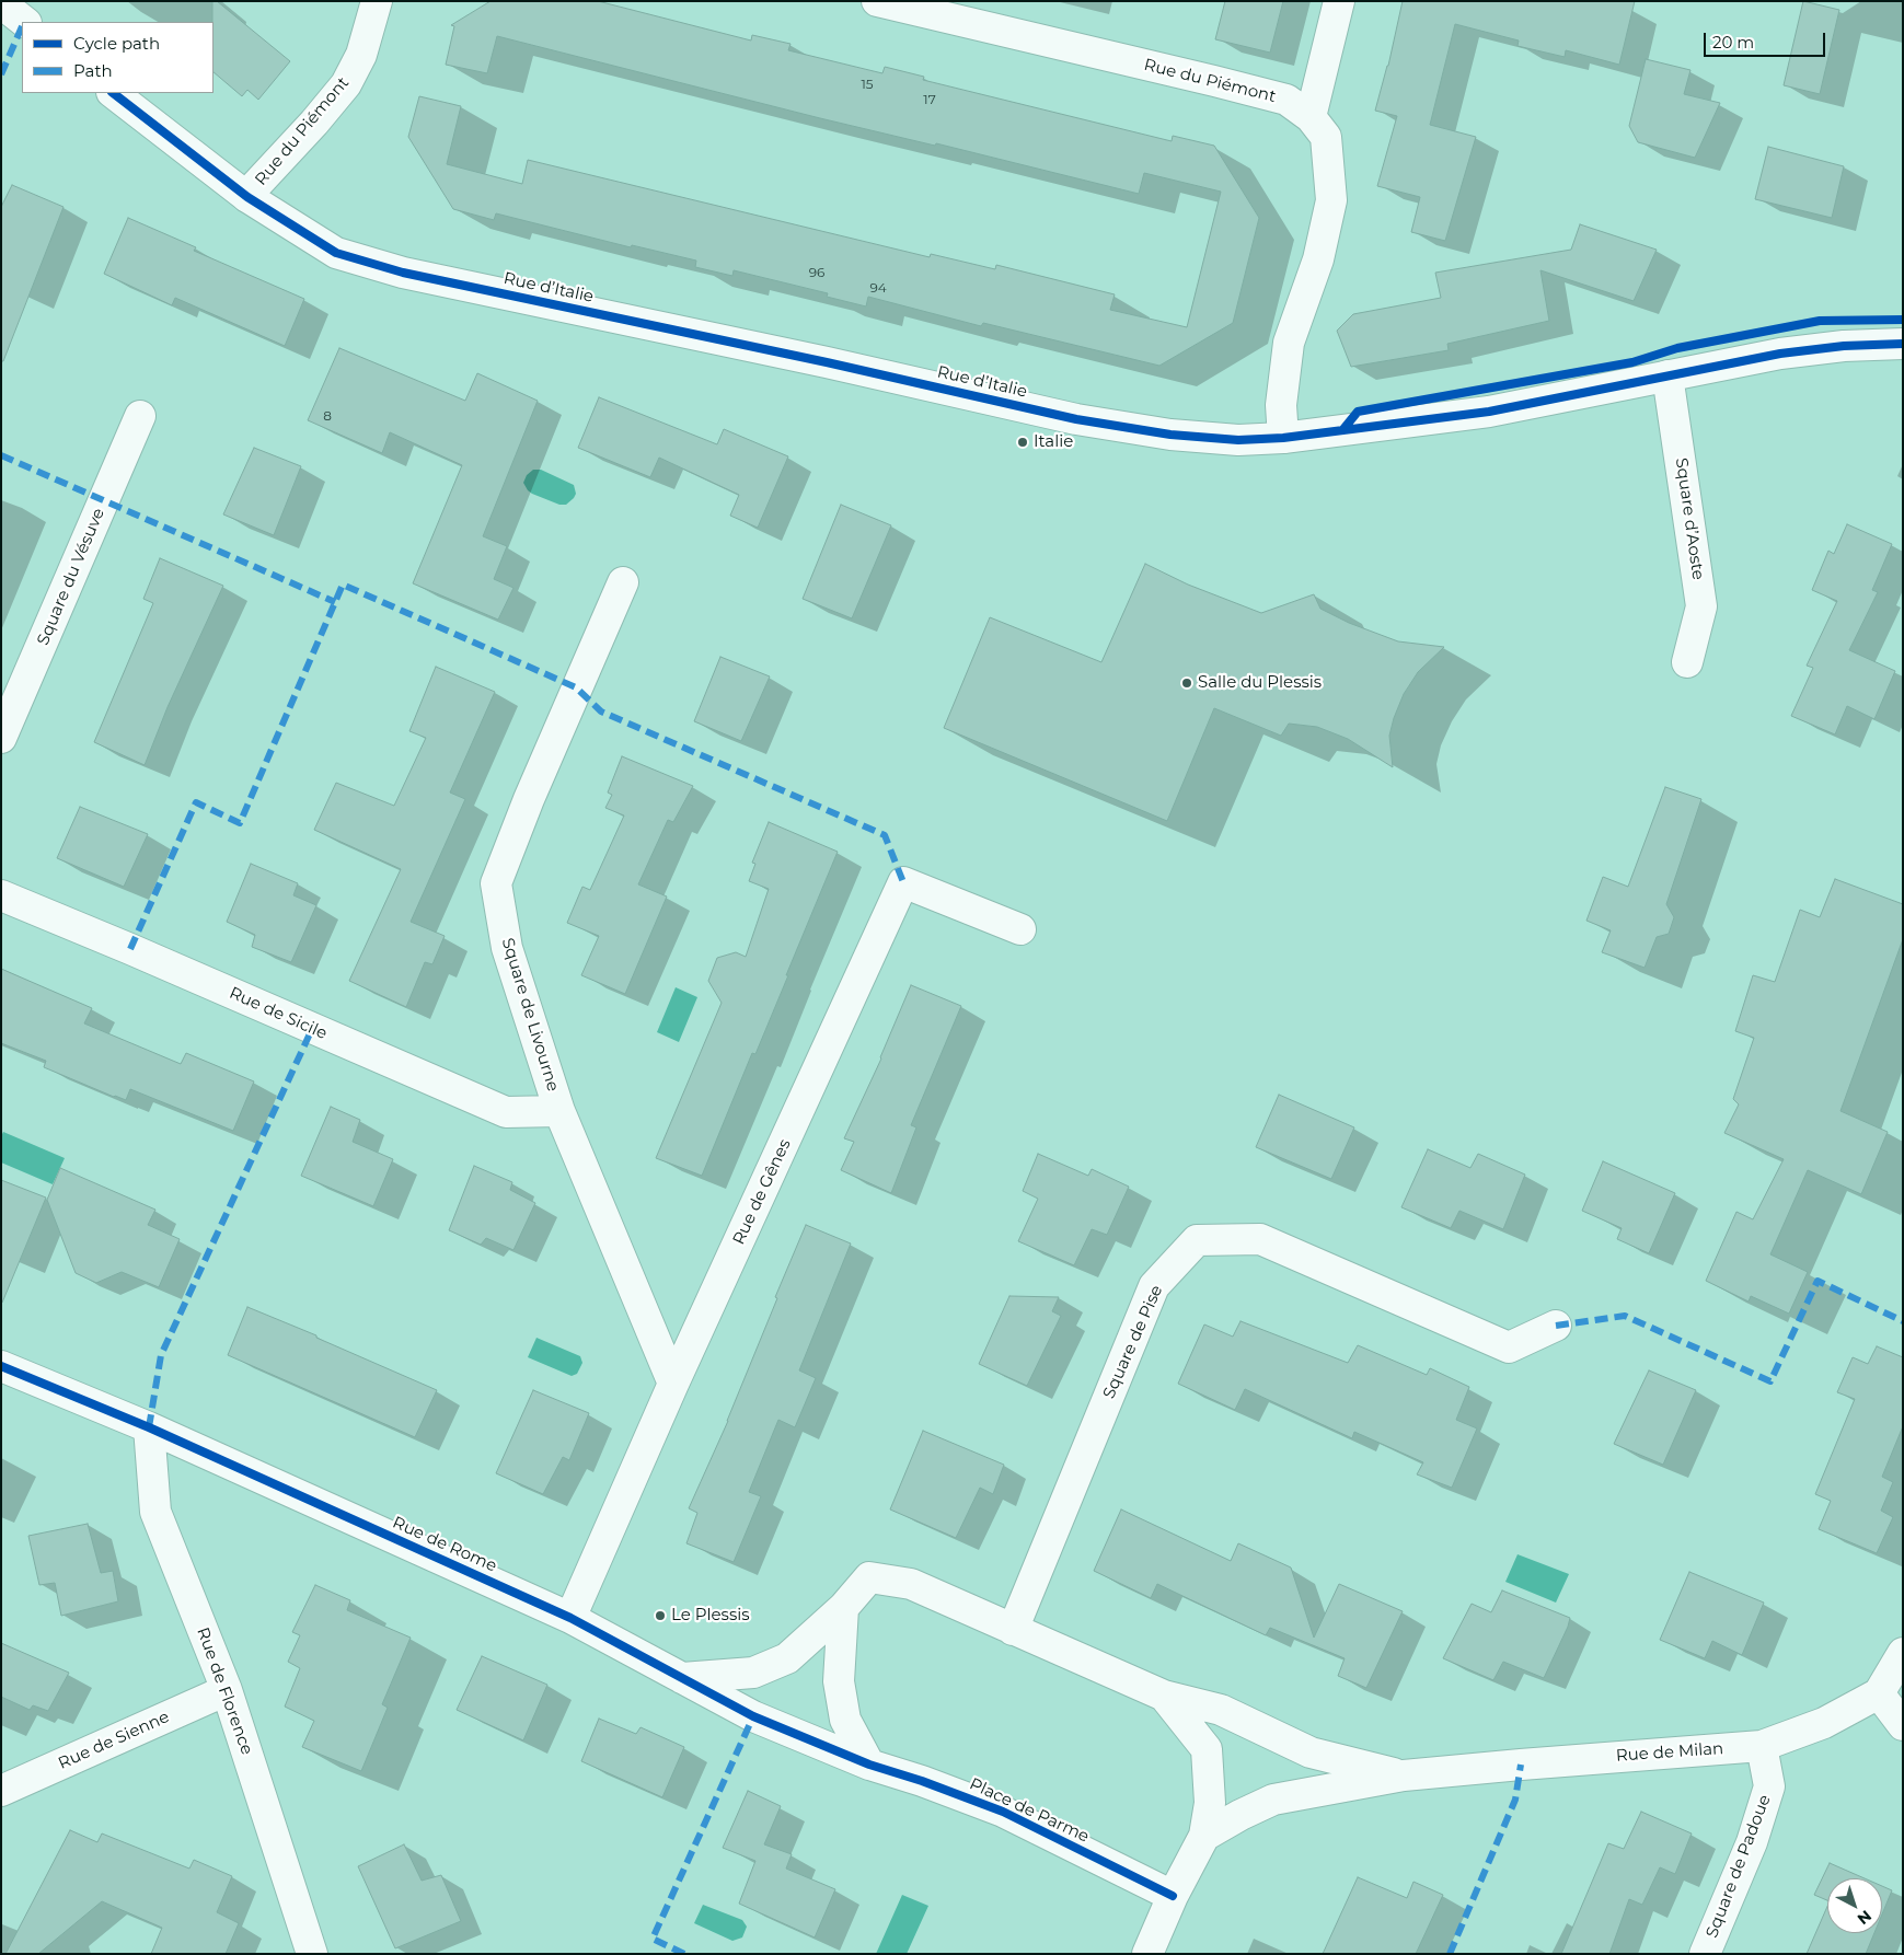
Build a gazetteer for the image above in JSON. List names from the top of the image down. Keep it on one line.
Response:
{"streets":{"street":["Rue du Piémont","Rue d’Italie","Square d’Aoste","Square du Vésuve","Rue de Sicile","Square de Livourne","Rue de Gênes","Square de Pise","Rue de Rome","Rue de Florence","Rue de Sienne","Rue de Milan","Place de Parme","Square de Padoue"]},"crossings":[["Rue du Piémont","Rue d’Italie"],["Rue d’Italie","Square d’Aoste"],["Rue de Sicile","Square de Livourne"],["Square de Livourne","Rue de Gênes"],["Rue de Gênes","Rue de Rome"],["Rue de Rome","Rue de Florence"],["Rue de Rome","Place de Parme"],["Rue de Florence","Rue de Sienne"],["Rue de Milan","Square de Padoue"]],"places":["Italie","Salle du Plessis","Le Plessis"],"house_numbers":["15","17","96","94","8"],"legend":["Cycle path","Path"],"scale_bar":"20 m","north":"bottom right"}
